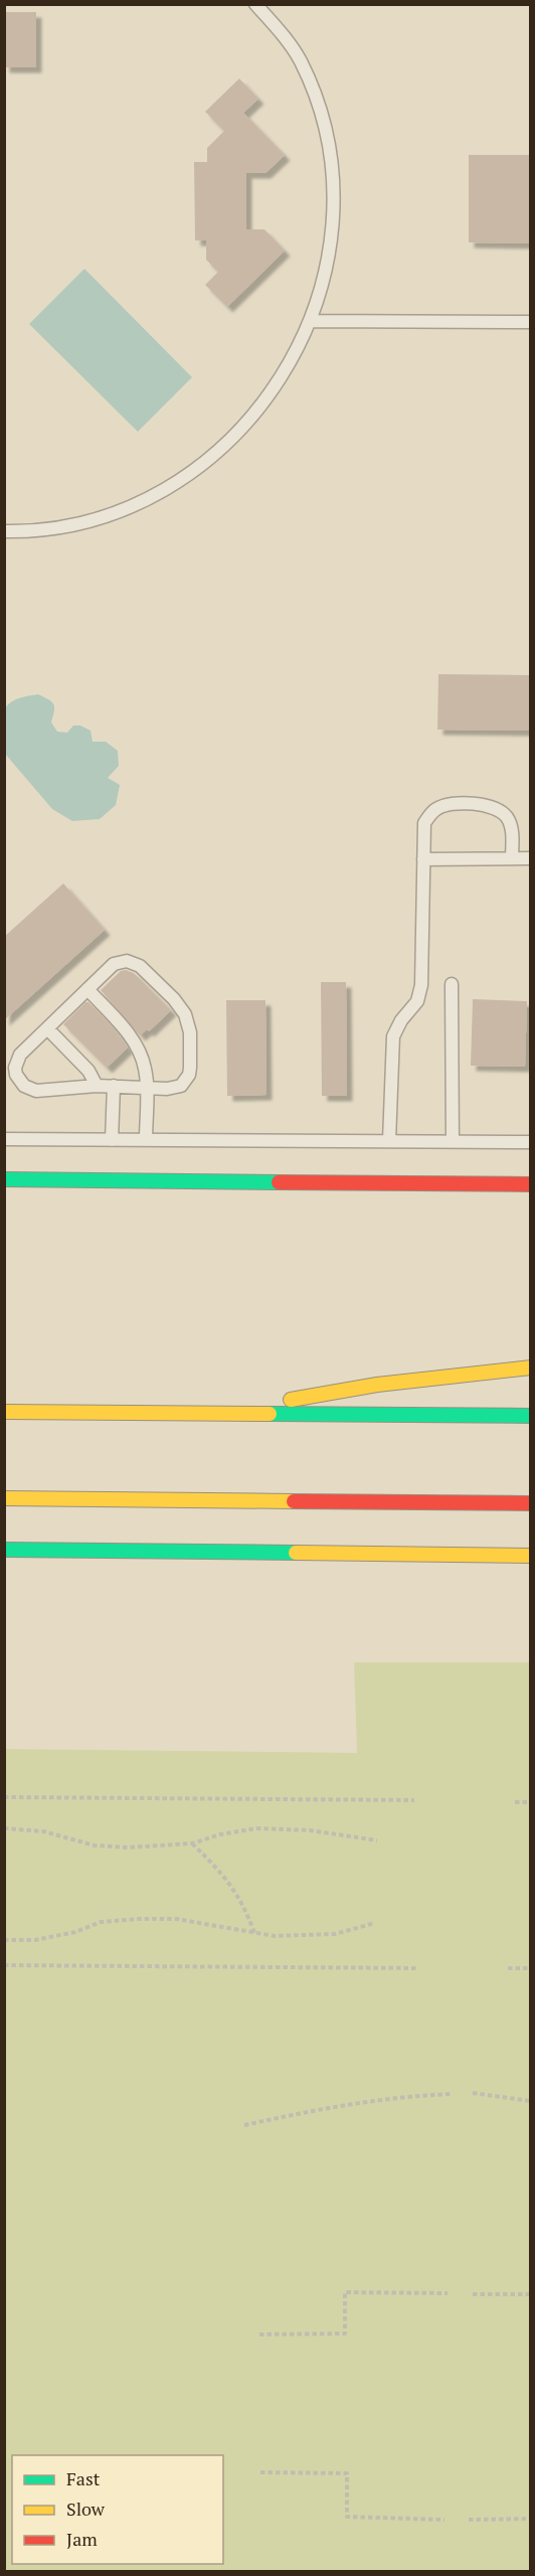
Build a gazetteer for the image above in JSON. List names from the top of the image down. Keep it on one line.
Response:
{"legend":["Fast","Slow","Jam"]}
